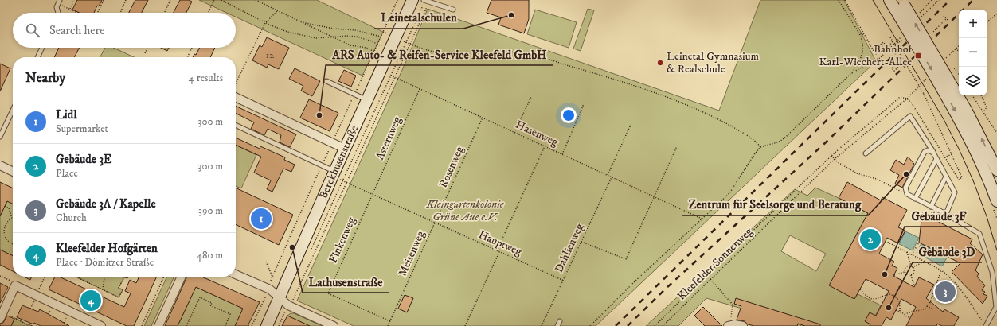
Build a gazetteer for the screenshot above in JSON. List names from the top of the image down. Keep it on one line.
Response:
{"streets":{"street":["Berckhusenstraße"],"path":["Hasenweg","Asternweg","Rosenweg","Finkenweg","Hauptweg","Dahlienweg","Meisenweg","Kleefelder Sonnenweg"]},"crossings":[["Hasenweg","Asternweg"],["Hasenweg","Rosenweg"],["Hasenweg","Dahlienweg"],["Asternweg","Finkenweg"],["Asternweg","Hauptweg"],["Rosenweg","Hauptweg"],["Rosenweg","Meisenweg"],["Finkenweg","Hauptweg"],["Finkenweg","Meisenweg"],["Hauptweg","Dahlienweg"],["Hauptweg","Meisenweg"]],"parks":["Kleingartenkolonie Grüne Aue e.V."],"places":{"other":["Leinetalschulen","Leinetal Gymnasium & Realschule","ARS Auto- & Reifen-Service Kleefeld GmbH","Zentrum für Seelsorge und Beratung","Lathusenstraße","Gebäude 3F","Gebäude 3D"],"transit":["Bahnhof Karl-Wiechert-Allee"]},"house_numbers":["12"],"page":{"map_buttons":["+","−"],"search":"Search here","heading":["Nearby","4 results"],"list":[{"mark":"1","name":"Lidl","note":"Supermarket","value":"300 m"},{"mark":"2","name":"Gebäude 3E","note":"Place","value":"300 m"},{"mark":"3","name":"Gebäude 3A / Kapelle","note":"Church","value":"390 m"},{"mark":"4","name":"Kleefelder Hofgärten","note":"Place · Dömitzer Straße","value":"480 m"}],"pins":["1","2","3","4"]}}
